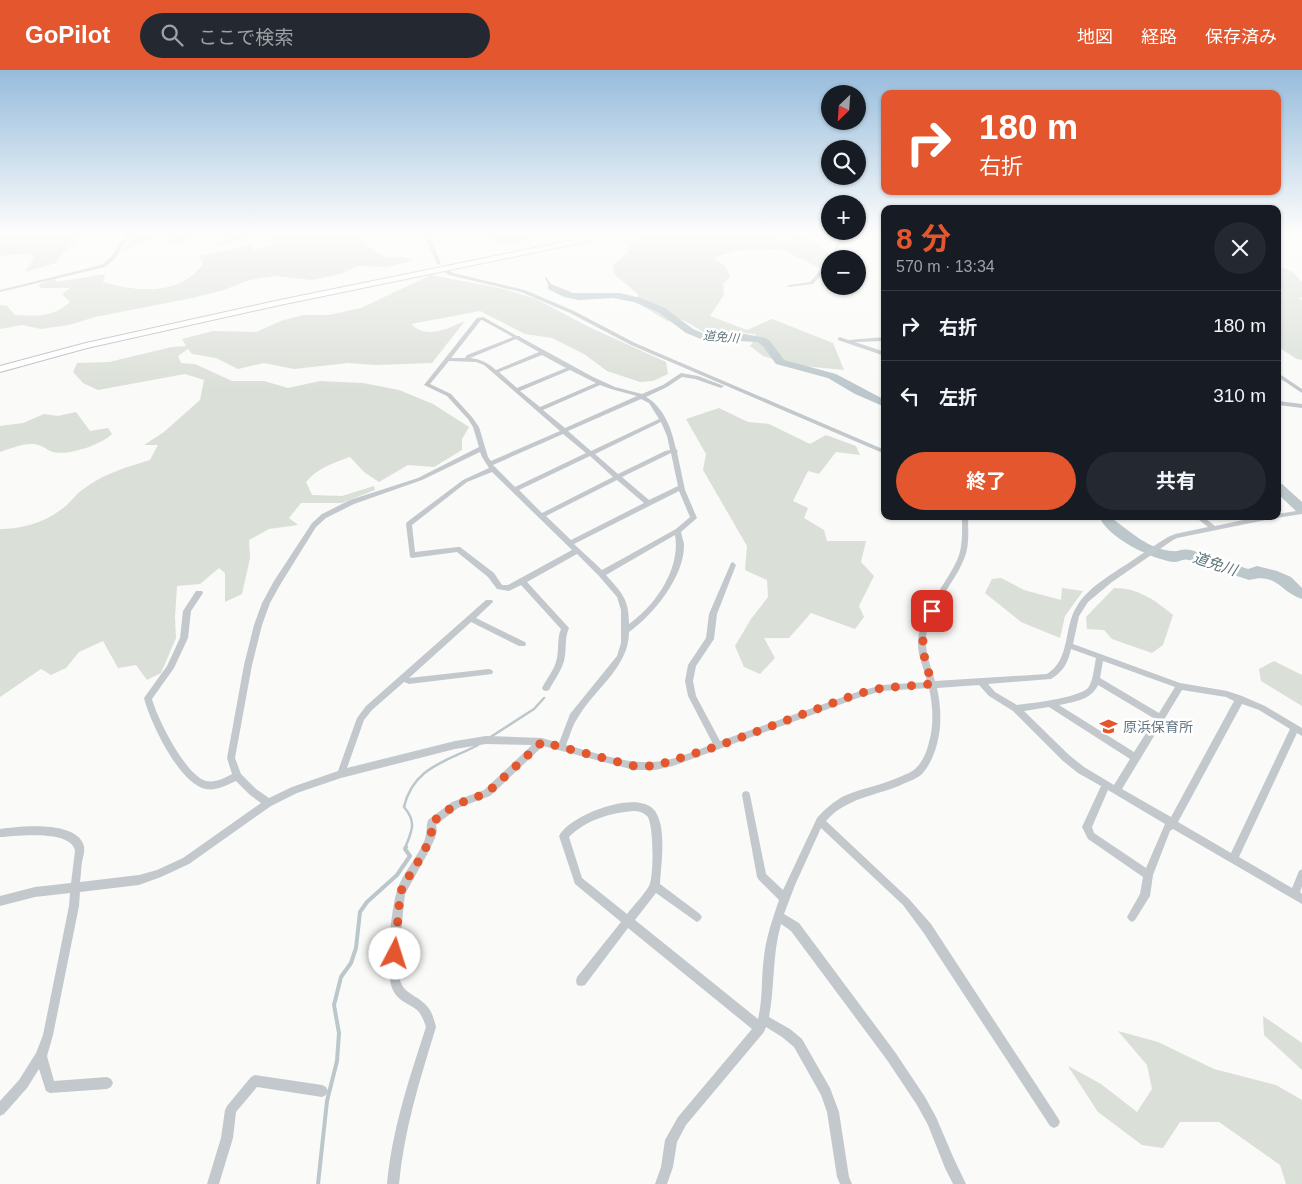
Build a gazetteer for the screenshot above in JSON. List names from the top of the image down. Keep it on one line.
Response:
{"water":["道免川"],"places":{"school or university":["原浜保育所"]},"north":"bottom left","page":{"header":"GoPilot","search":"ここで検索","nav":["地図","経路","保存済み"],"map_buttons":["+","−"],"turn":["180 m","右折"],"heading":["8 分","570 m · 13:34"],"list":[{"name":"右折","value":"180 m"},{"name":"左折","value":"310 m"}],"buttons":["終了","共有"]}}
